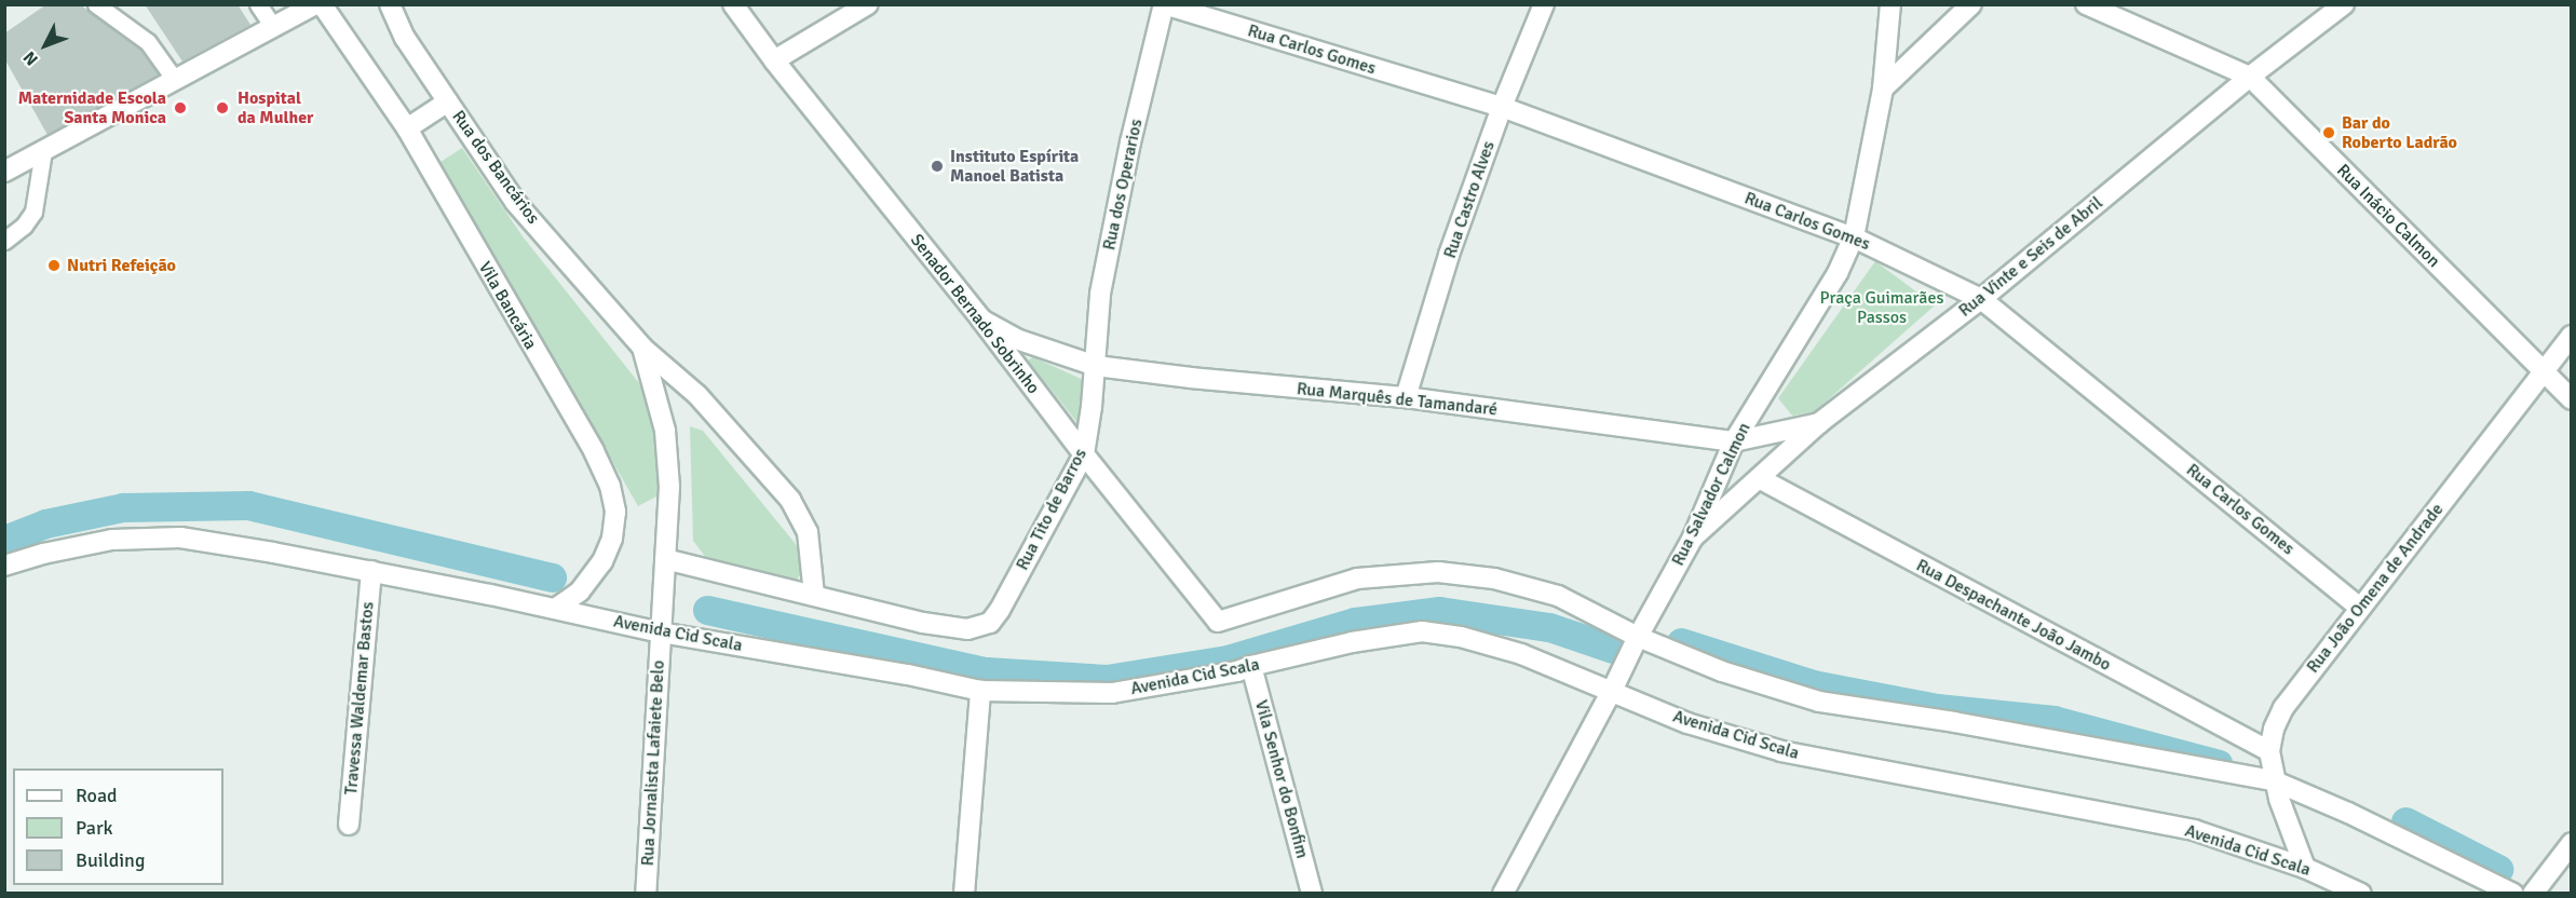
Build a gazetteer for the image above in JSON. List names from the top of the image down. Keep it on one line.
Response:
{"streets":{"street":["Rua Carlos Gomes","Rua dos Bancários","Rua dos Operarios","Rua Castro Alves","Rua Inácio Calmon","Rua Vinte e Seis de Abril","Vila Bancária","Senador Bernado Sobrinho","Rua Marquês de Tamandaré","Rua Salvador Calmon","Rua Tito de Barros","Rua João Omena de Andrade","Rua Despachante João Jambo","Avenida Cid Scala","Travessa Waldemar Bastos","Rua Jornalista Lafaiete Belo","Vila Senhor do Bonfim"]},"crossings":[["Rua Carlos Gomes","Rua dos Operarios"],["Rua Carlos Gomes","Rua Castro Alves"],["Rua Carlos Gomes","Rua Vinte e Seis de Abril"],["Rua Carlos Gomes","Rua Salvador Calmon"],["Rua Carlos Gomes","Rua João Omena de Andrade"],["Rua dos Bancários","Rua Tito de Barros"],["Rua dos Bancários","Avenida Cid Scala"],["Rua dos Bancários","Rua Jornalista Lafaiete Belo"],["Rua dos Operarios","Rua Marquês de Tamandaré"],["Rua dos Operarios","Rua Tito de Barros"],["Rua Castro Alves","Rua Marquês de Tamandaré"],["Rua Inácio Calmon","Rua Vinte e Seis de Abril"],["Rua Inácio Calmon","Rua João Omena de Andrade"],["Rua Vinte e Seis de Abril","Rua Marquês de Tamandaré"],["Rua Vinte e Seis de Abril","Rua Salvador Calmon"],["Rua Vinte e Seis de Abril","Rua Despachante João Jambo"],["Vila Bancária","Avenida Cid Scala"],["Senador Bernado Sobrinho","Rua Marquês de Tamandaré"],["Senador Bernado Sobrinho","Rua Salvador Calmon"],["Senador Bernado Sobrinho","Rua Tito de Barros"],["Rua Marquês de Tamandaré","Rua Salvador Calmon"],["Rua Marquês de Tamandaré","Rua Tito de Barros"],["Rua Salvador Calmon","Avenida Cid Scala"],["Rua João Omena de Andrade","Rua Despachante João Jambo"],["Rua João Omena de Andrade","Avenida Cid Scala"],["Avenida Cid Scala","Travessa Waldemar Bastos"],["Avenida Cid Scala","Rua Jornalista Lafaiete Belo"],["Avenida Cid Scala","Vila Senhor do Bonfim"]],"parks":["Praça Guimarães Passos"],"places":["Maternidade Escola Santa Monica","Hospital da Mulher","Bar do Roberto Ladrão","Instituto Espírita Manoel Batista","Nutri Refeição"],"legend":["Road","Park","Building"],"north":"bottom left"}
